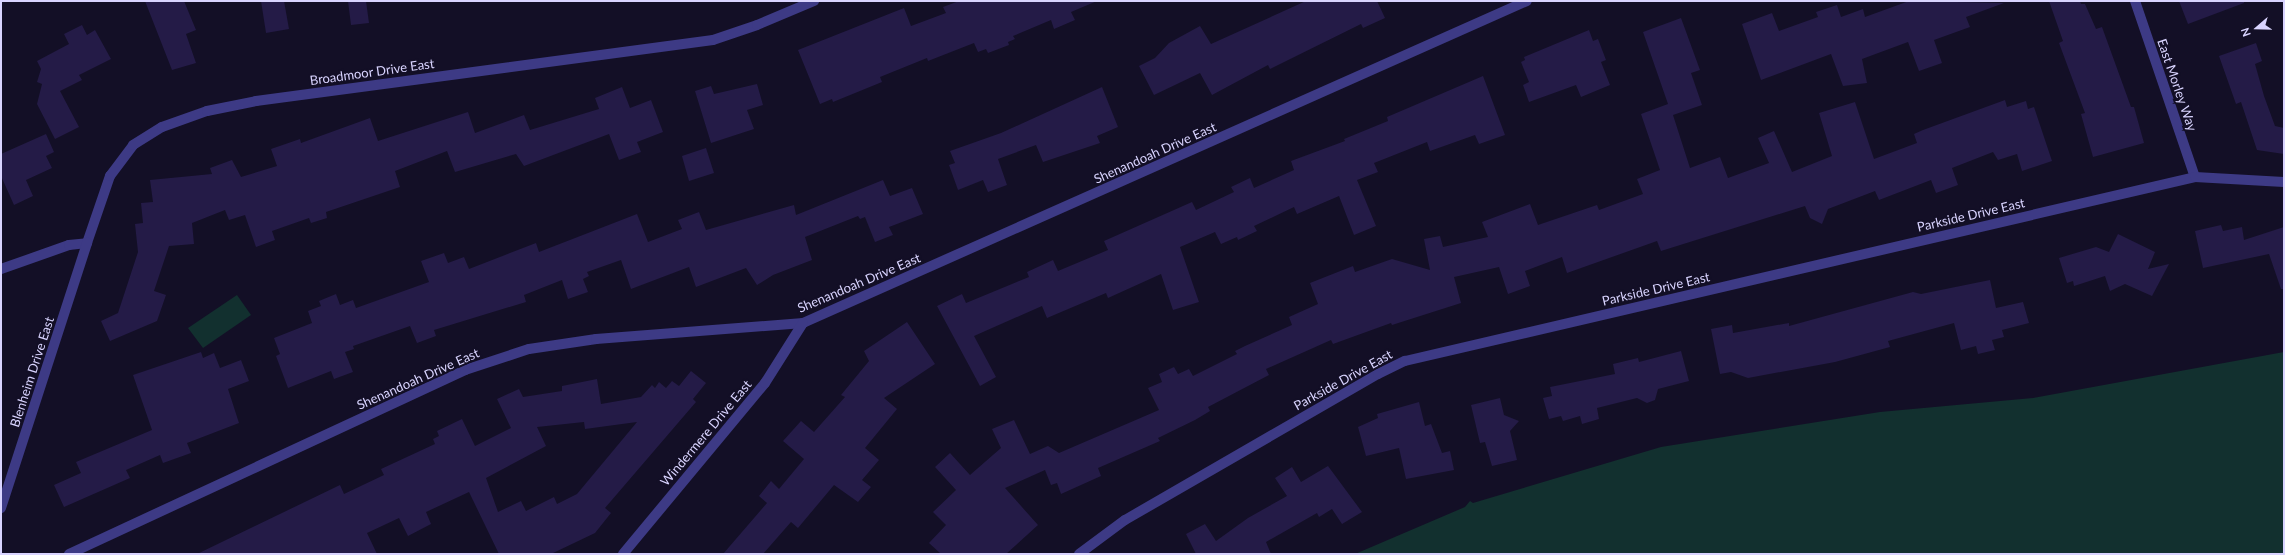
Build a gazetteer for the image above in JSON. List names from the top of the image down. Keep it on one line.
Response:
{"streets":{"street":["Broadmoor Drive East","East Morley Way","Shenandoah Drive East","Parkside Drive East","Blenheim Drive East","Windermere Drive East"]},"crossings":[["Broadmoor Drive East","Blenheim Drive East"],["East Morley Way","Parkside Drive East"],["Shenandoah Drive East","Windermere Drive East"]],"north":"left"}
